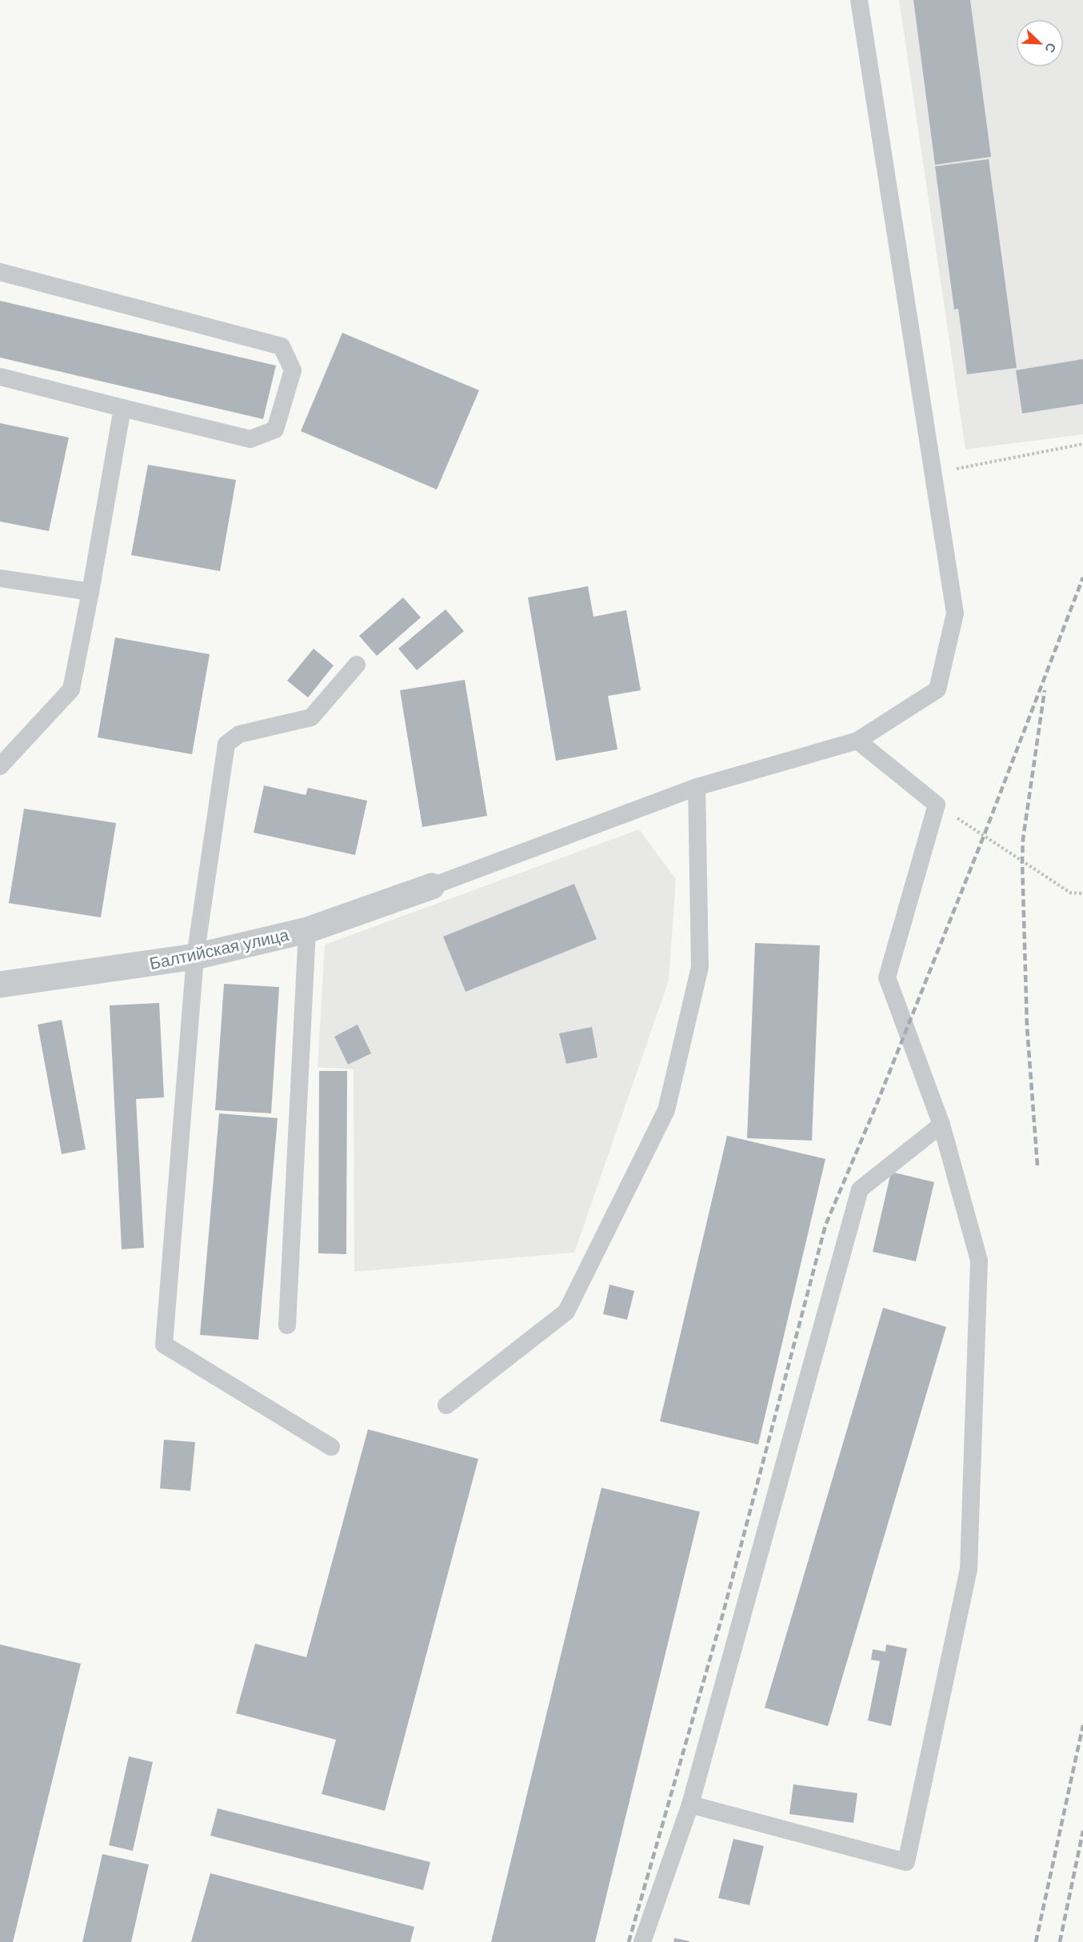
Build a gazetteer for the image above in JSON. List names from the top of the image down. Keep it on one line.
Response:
{"streets":{"street":["Балтийская улица"]},"north":"bottom right"}
